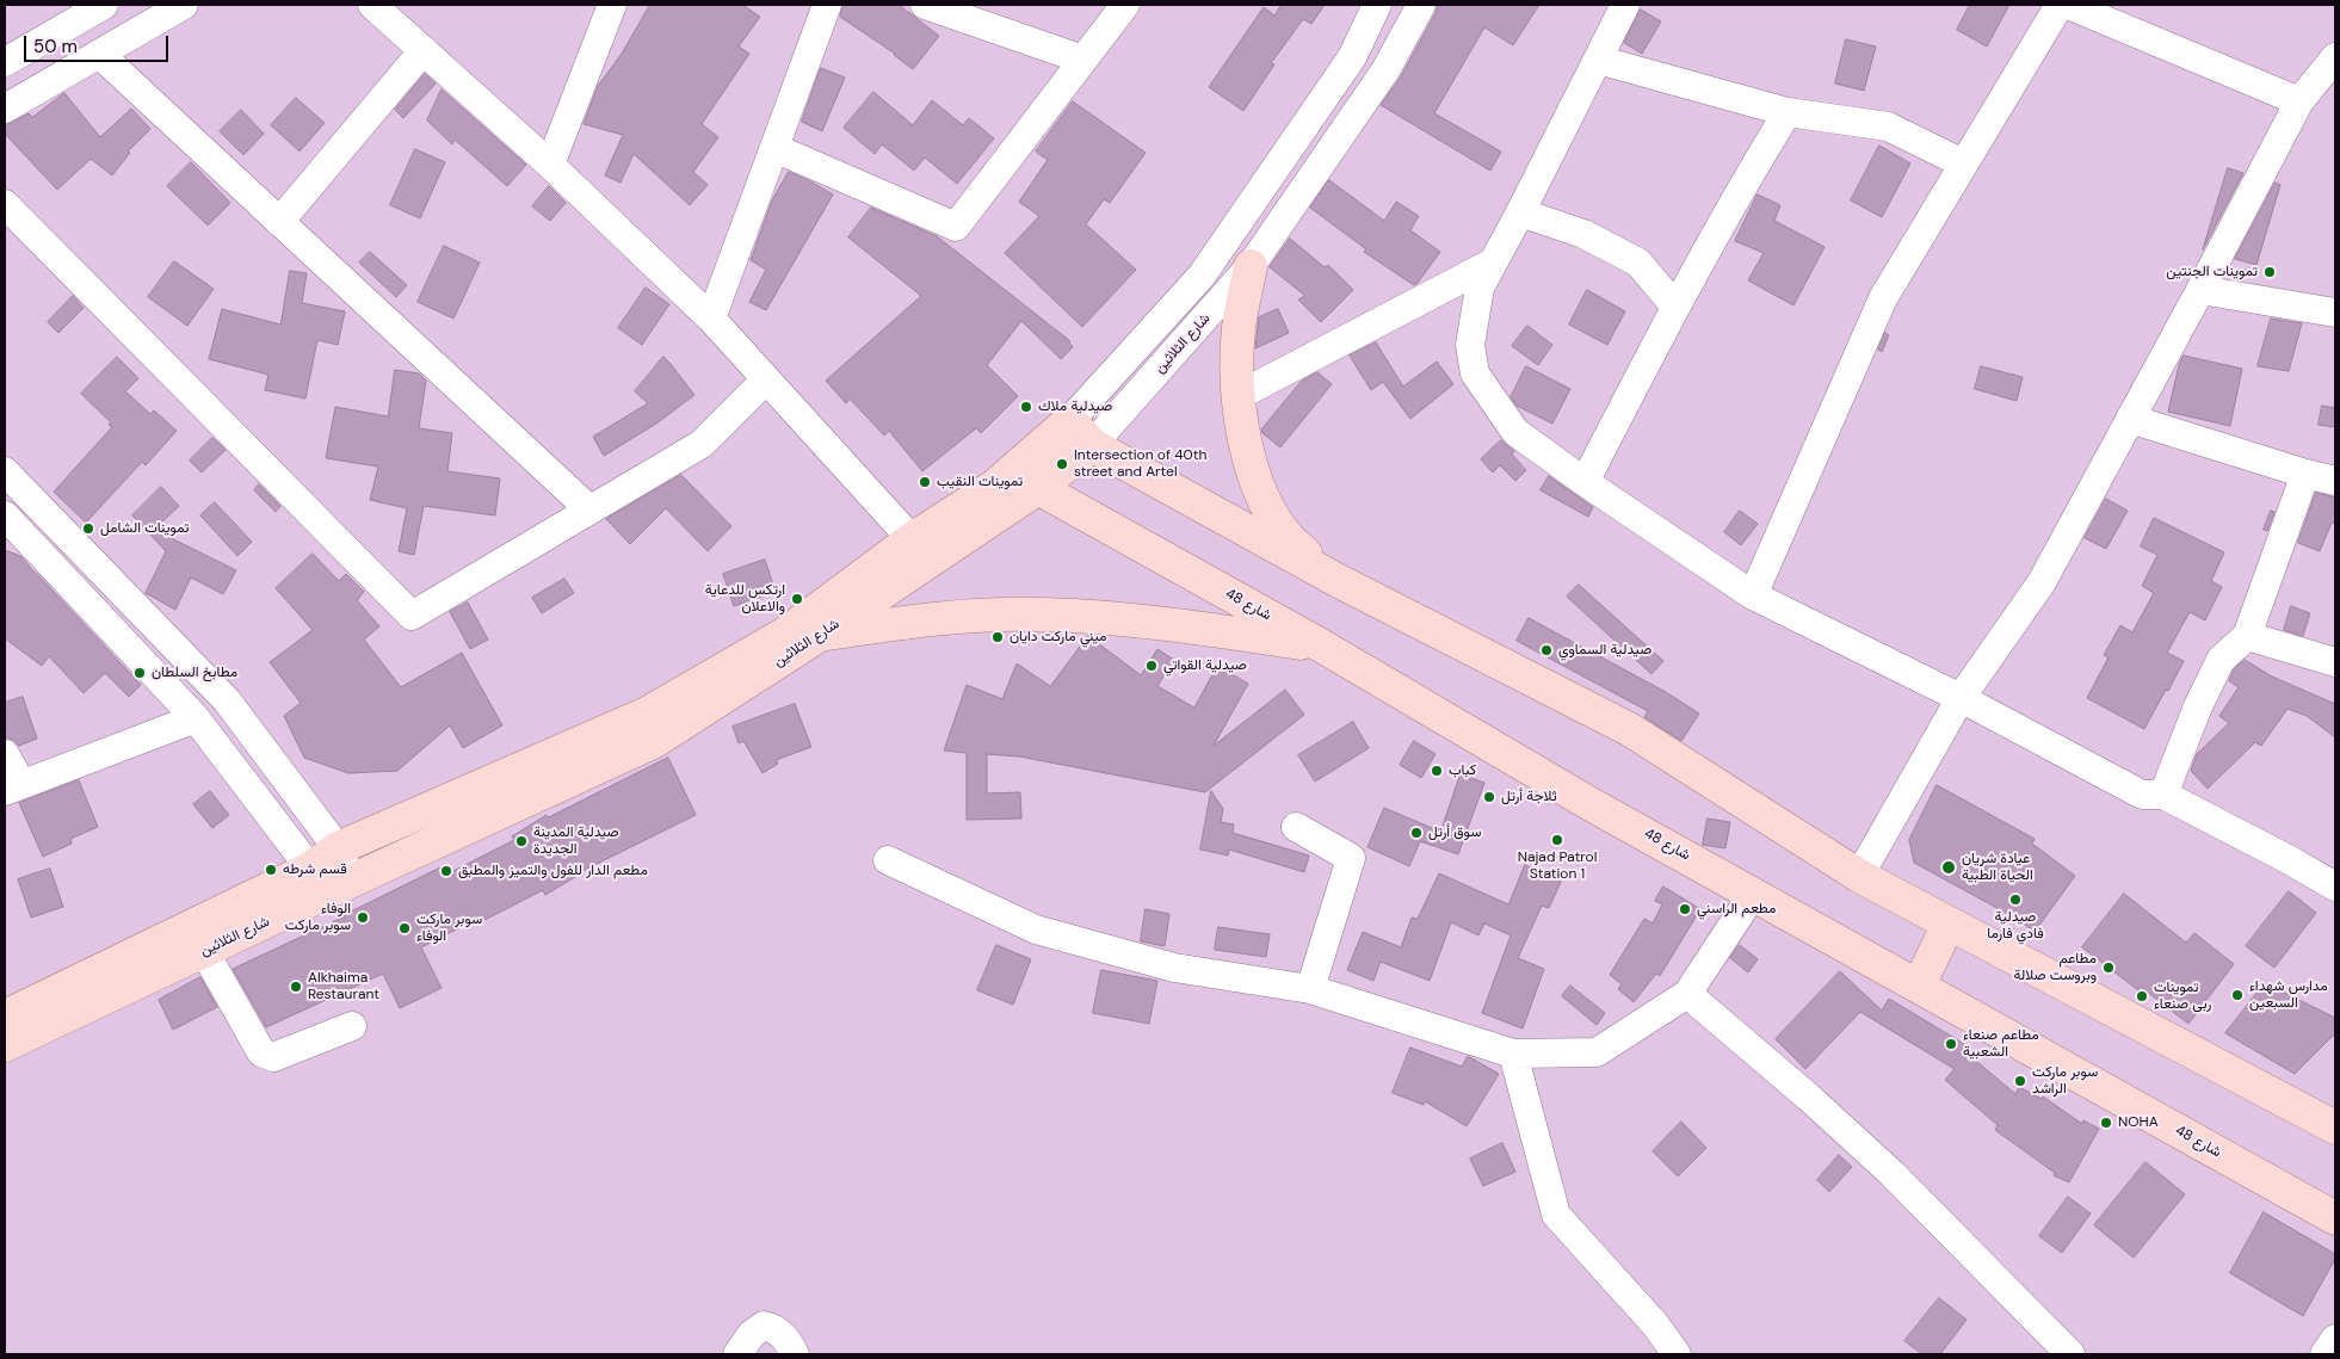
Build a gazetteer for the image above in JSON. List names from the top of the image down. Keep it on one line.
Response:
{"streets":{"main road":["شارع الثلاثين","شارع 48"]},"crossings":[["شارع الثلاثين","شارع 48"]],"places":["تموينات الجنتين","صيدلية ملاك","Intersection of 40th street and Artel","تموينات النقيب","تموينات الشامل","ارتكس للدعاية والاعلان","ميني ماركت دايان","صيدلية السماوي","صيدلية القواتي","مطابخ السلطان","كباب","ثلاجة أرتل","سوق أرتل","Najad Patrol Station 1","صيدلية المدينة الجديدة","عيادة شريان الحياة الطبية","قسم شرطه","مطعم الدار للفول والتميز والمطبق","صيدلية فادي فارما","مطعم الراسني","الوفاء سوبر ماركت","سوبر ماركت الوفاء","مطاعم وبروست صلالة","Alkhaima Restaurant","مدارس شهداء السبعين","تموينات ربى صنعاء","مطاعم صنعاء الشعبية","سوبر ماركت الراشد","NOHA"],"scale_bar":"50 m"}
